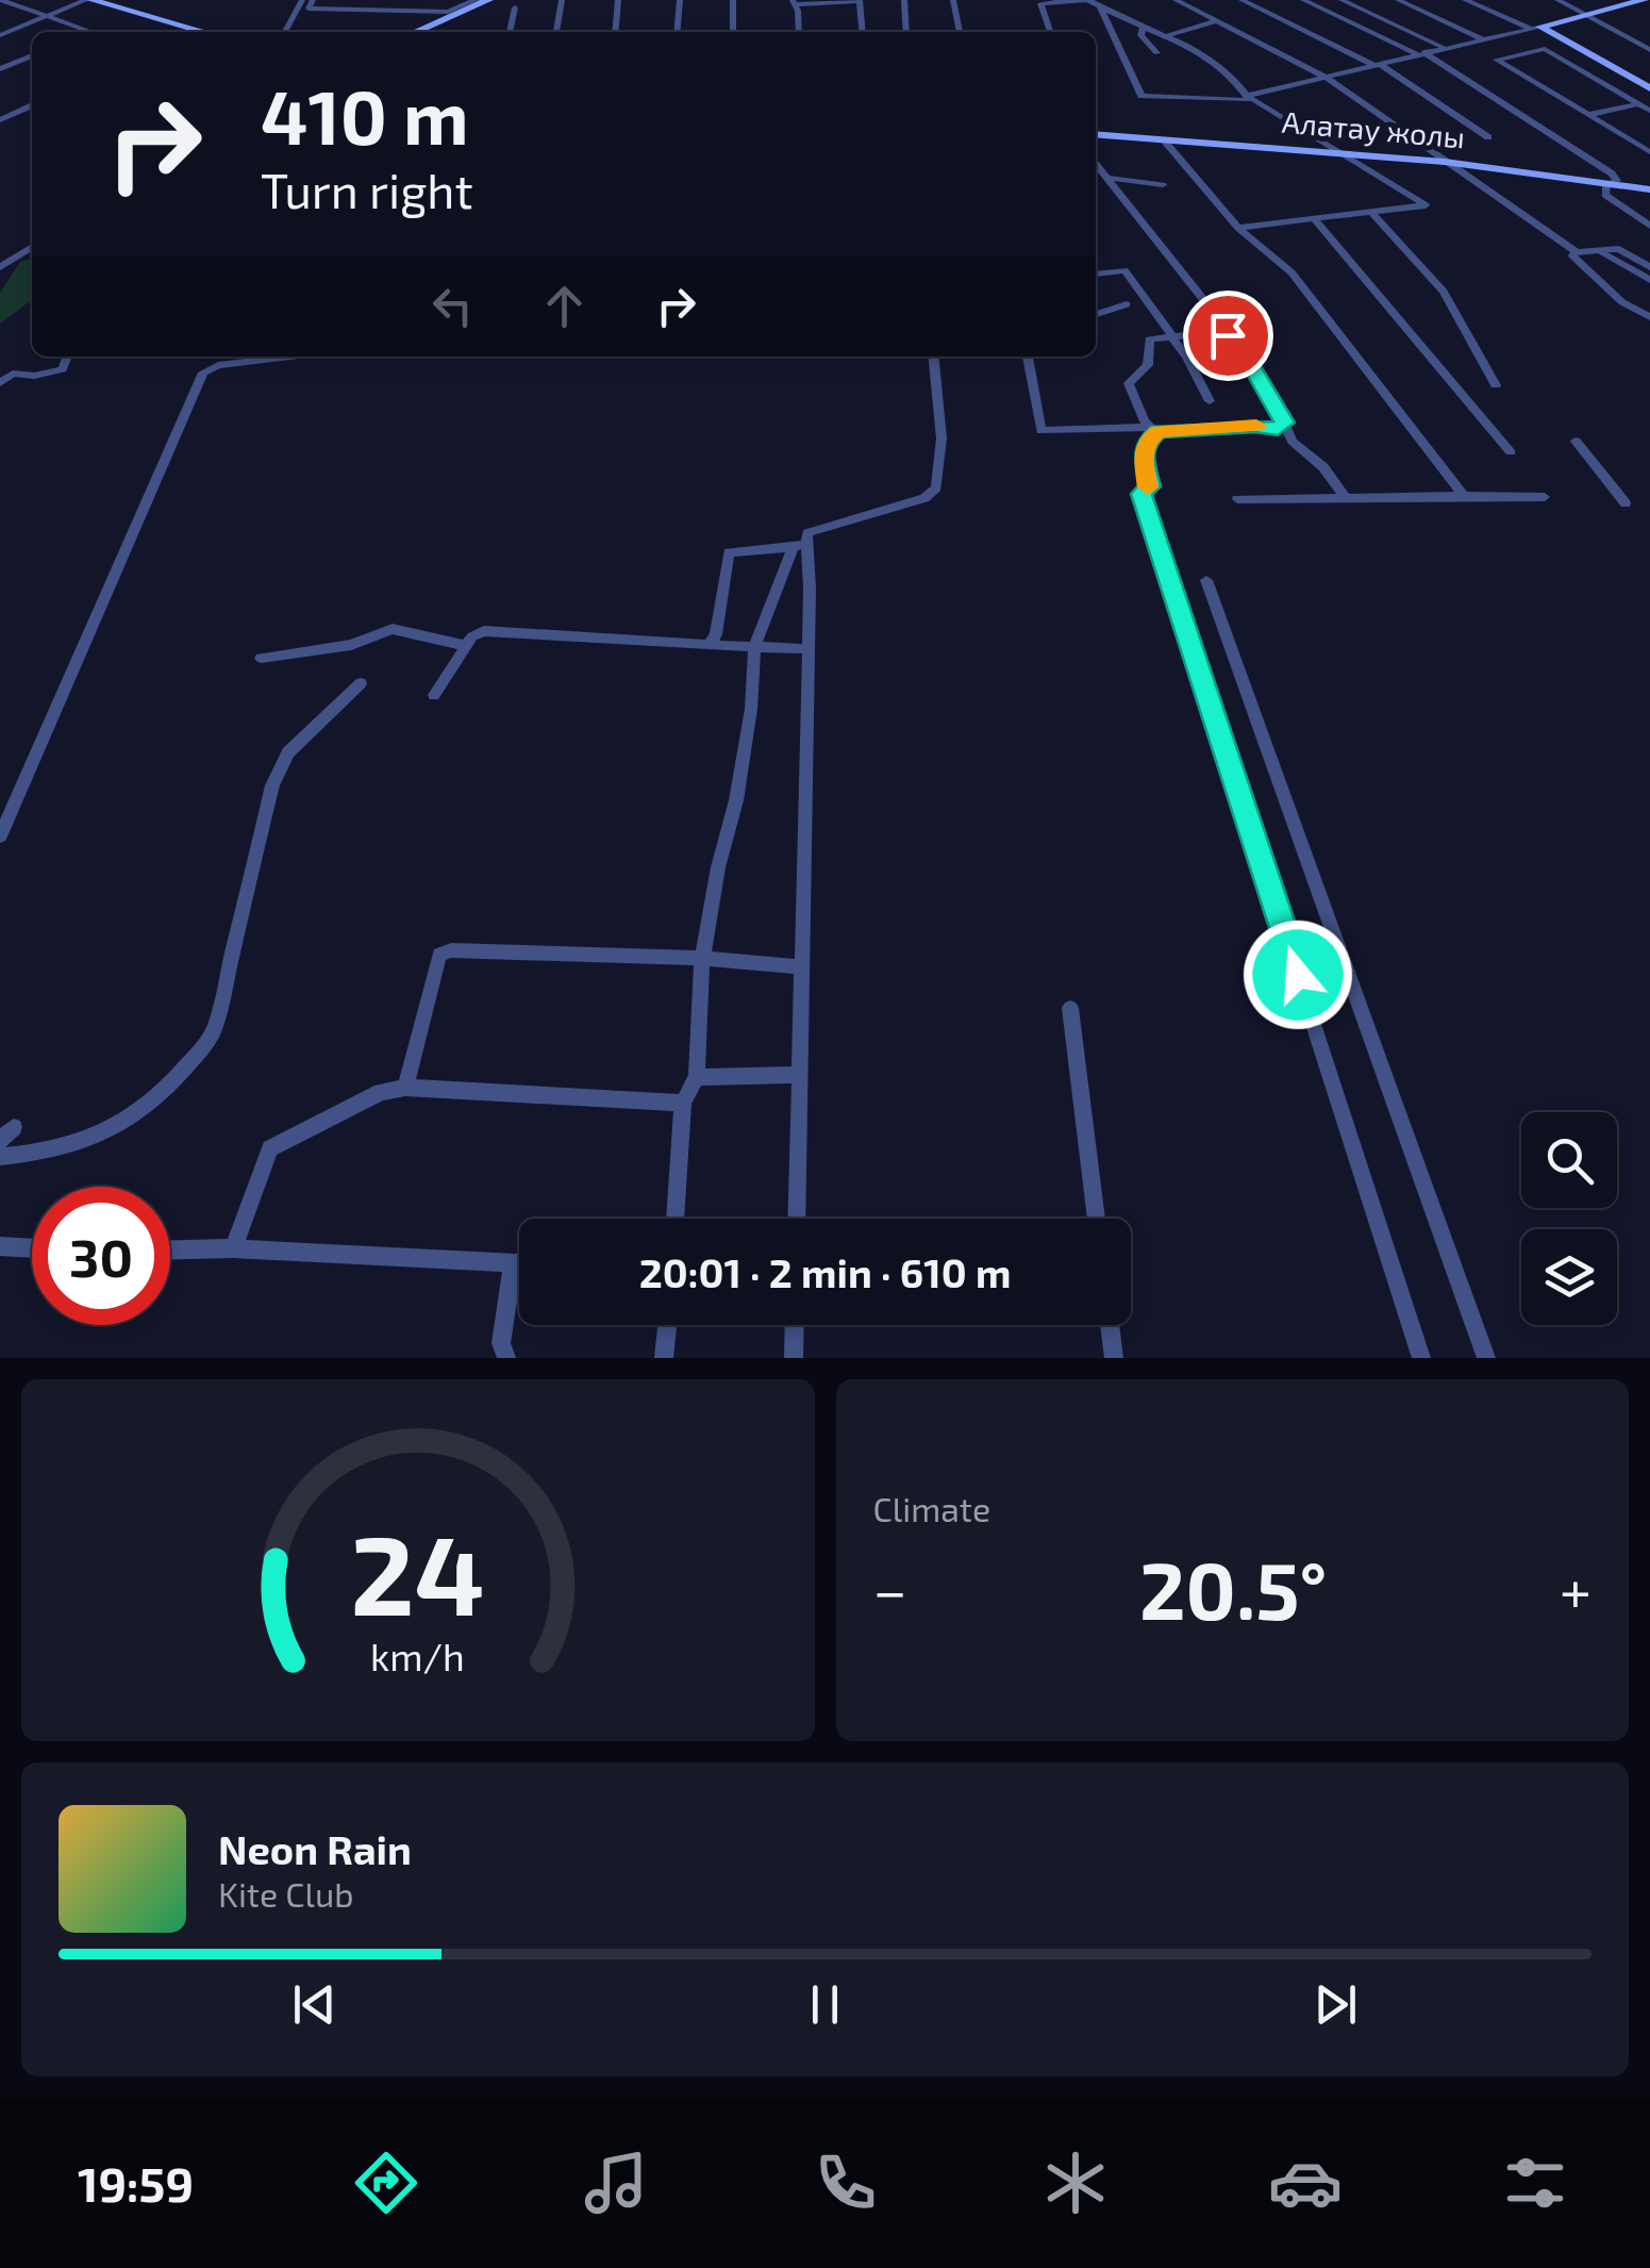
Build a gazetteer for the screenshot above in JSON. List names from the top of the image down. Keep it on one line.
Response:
{"streets":{"main road":["Алатау жолы"]},"page":{"turn":["410 m","Turn right"],"limit":"30","trip":"20:01 · 2 min · 610 m","tile":"Climate","heat":["−","20.5°","+"],"song":["Neon Rain","Kite Club"],"tabs":"19:59","gauge":["24","km/h"]}}
